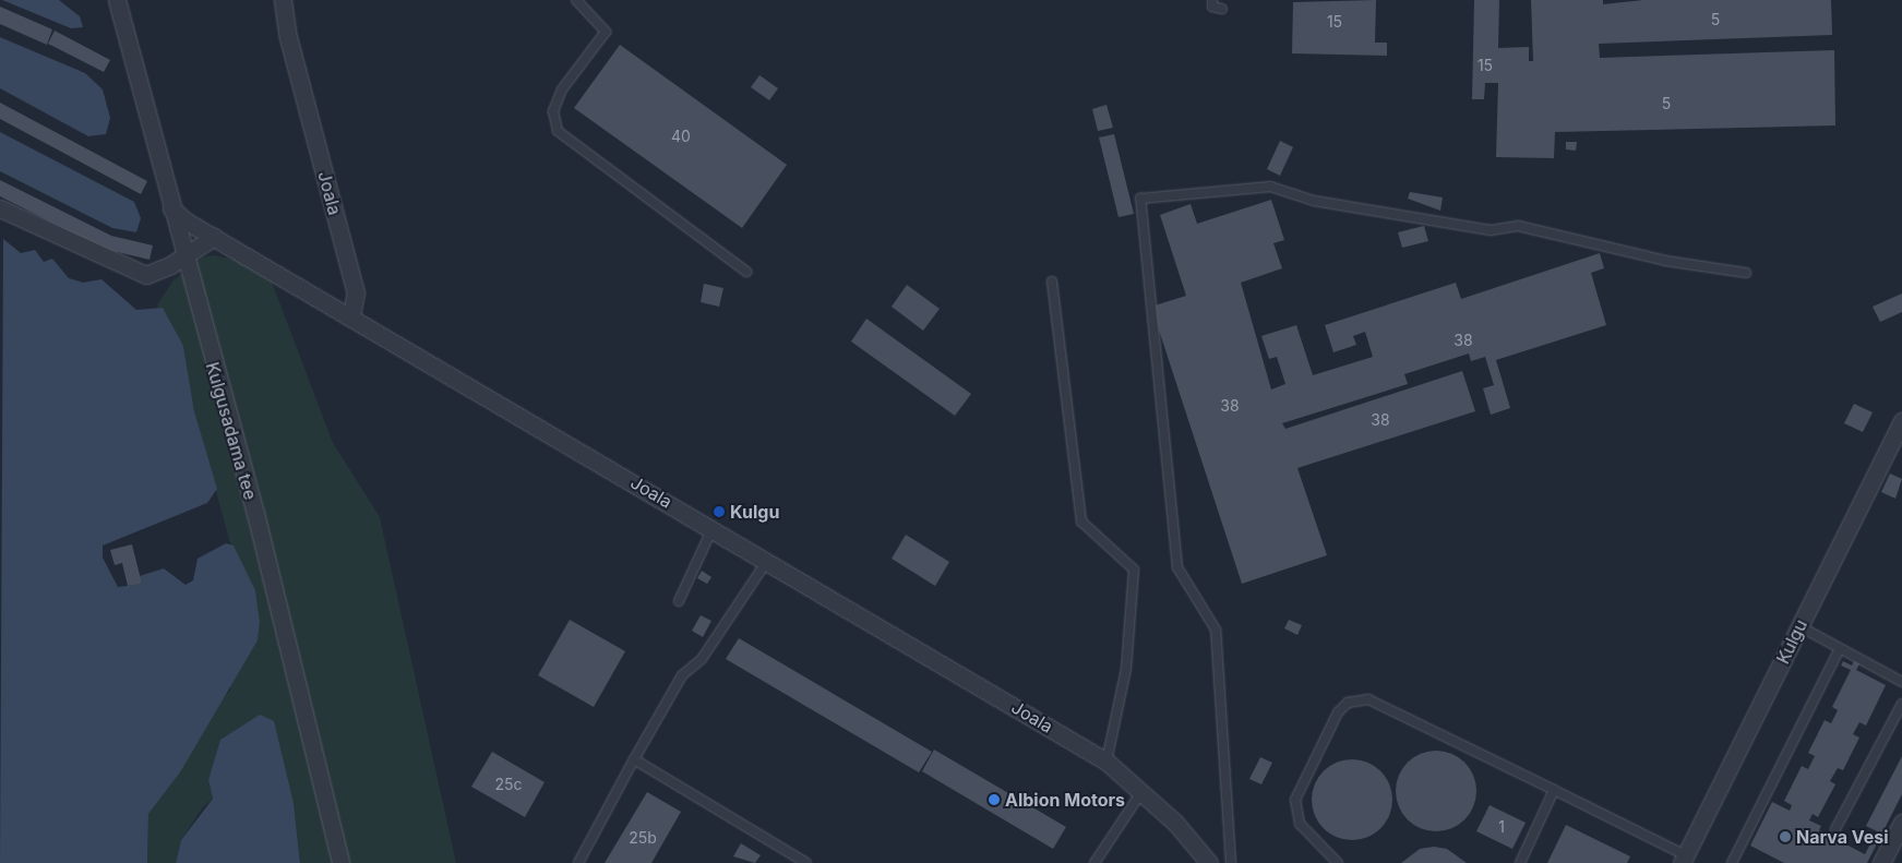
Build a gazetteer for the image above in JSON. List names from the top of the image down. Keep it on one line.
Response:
{"streets":{"street":["Joala","Kulgusadama tee","Kulgu"]},"places":["Kulgu","Albion Motors","Narva Vesi"],"house_numbers":["5","15","15","5","40","38","38","38","25c","1","25b"]}
